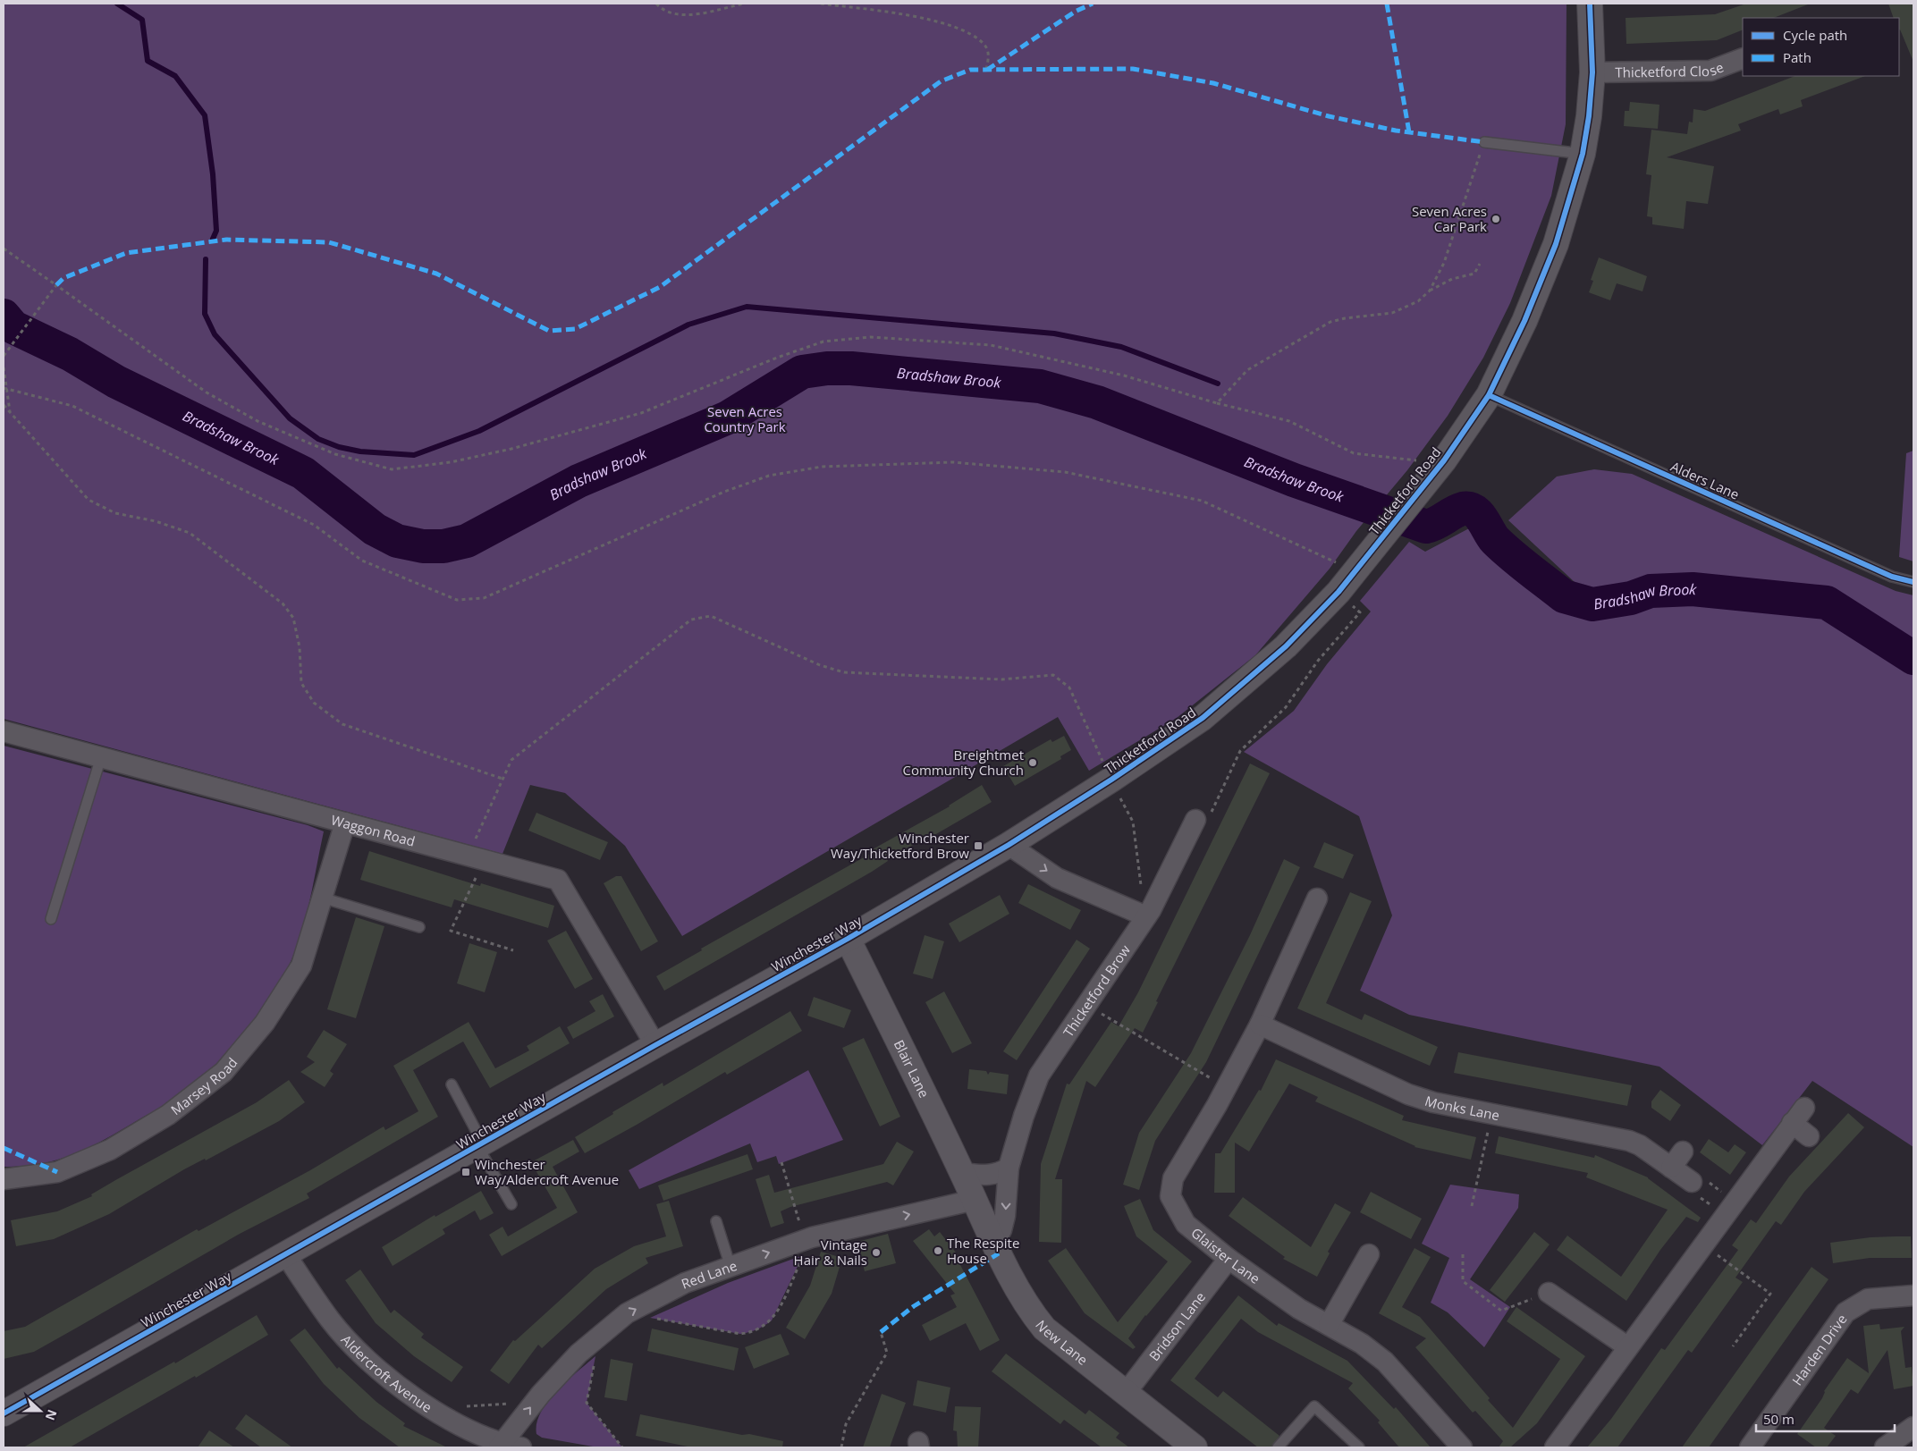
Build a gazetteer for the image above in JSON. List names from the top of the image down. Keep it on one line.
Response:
{"streets":{"street":["Thicketford Close","Thicketford Road","Waggon Road","Winchester Way","Thicketford Brow","Blair Lane","Marsey Road","Monks Lane","Glaister Lane","Red Lane","Bridson Lane","New Lane","Harden Drive","Aldercroft Avenue"],"lane":["Alders Lane"]},"crossings":[["Thicketford Close","Thicketford Road"],["Alders Lane","Thicketford Road"],["Thicketford Road","Winchester Way"],["Waggon Road","Winchester Way"],["Waggon Road","Marsey Road"],["Winchester Way","Blair Lane"],["Winchester Way","Aldercroft Avenue"],["Thicketford Brow","New Lane"],["Blair Lane","Red Lane"],["Blair Lane","New Lane"],["Monks Lane","Glaister Lane"],["Glaister Lane","Bridson Lane"],["Red Lane","New Lane"],["Red Lane","Aldercroft Avenue"],["Bridson Lane","New Lane"]],"one_way":["Red Lane"],"water":["Bradshaw Brook"],"parks":["Seven Acres Country Park"],"places":{"other":["Seven Acres Car Park","Breightmet Community Church","The Respite House","Vintage Hair & Nails"],"transit":["Winchester Way/Thicketford Brow","Winchester Way/Aldercroft Avenue"]},"legend":["Cycle path","Path"],"scale_bar":"50 m","north":"right"}
